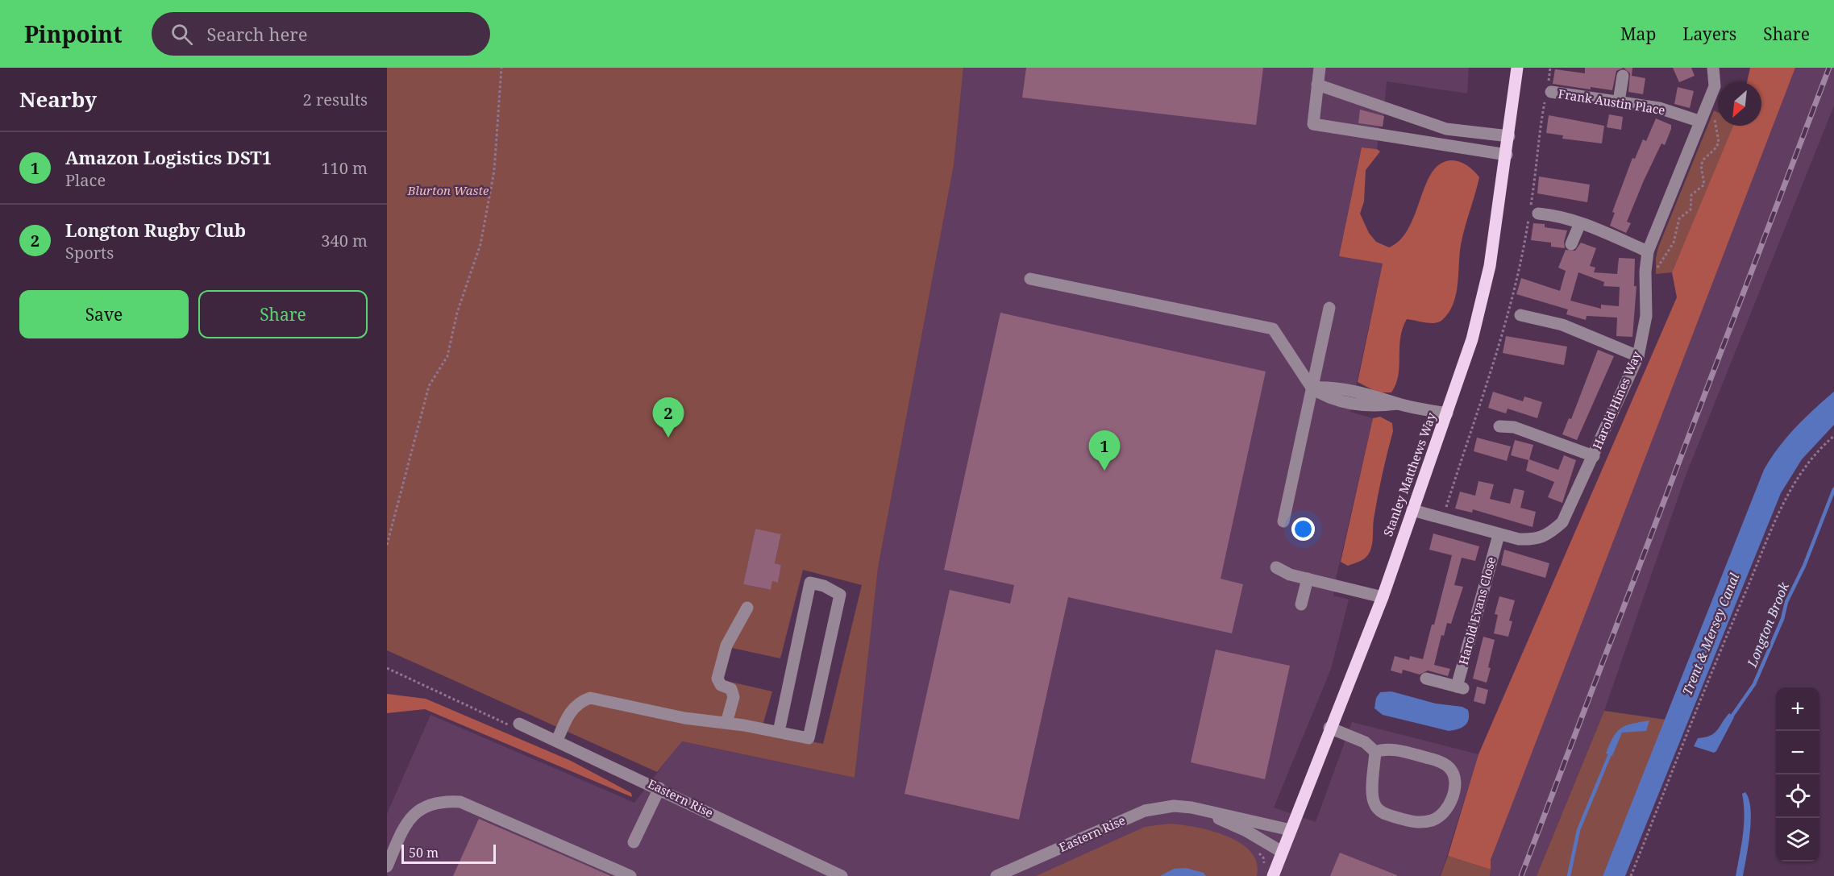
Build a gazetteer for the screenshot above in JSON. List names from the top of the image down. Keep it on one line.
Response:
{"streets":{"main road":["Stanley Matthews Way"],"street":["Frank Austin Place","Harold Hines Way","Harold Evans Close","Eastern Rise"]},"crossings":[["Frank Austin Place","Harold Hines Way"],["Harold Hines Way","Stanley Matthews Way"],["Harold Hines Way","Harold Evans Close"],["Stanley Matthews Way","Eastern Rise"]],"water":["Longton Brook","Trent & Mersey Canal"],"parks":["Blurton Waste"],"scale_bar":"50 m","north":"bottom left","page":{"header":"Pinpoint","search":"Search here","nav":["Map","Layers","Share"],"heading":["Nearby","2 results"],"list":[{"mark":"1","name":"Amazon Logistics DST1","note":"Place","value":"110 m"},{"mark":"2","name":"Longton Rugby Club","note":"Sports","value":"340 m"}],"buttons":["Save","Share"],"pins":["2","1"],"map_buttons":["+","−"],"scale":"50 m"}}
